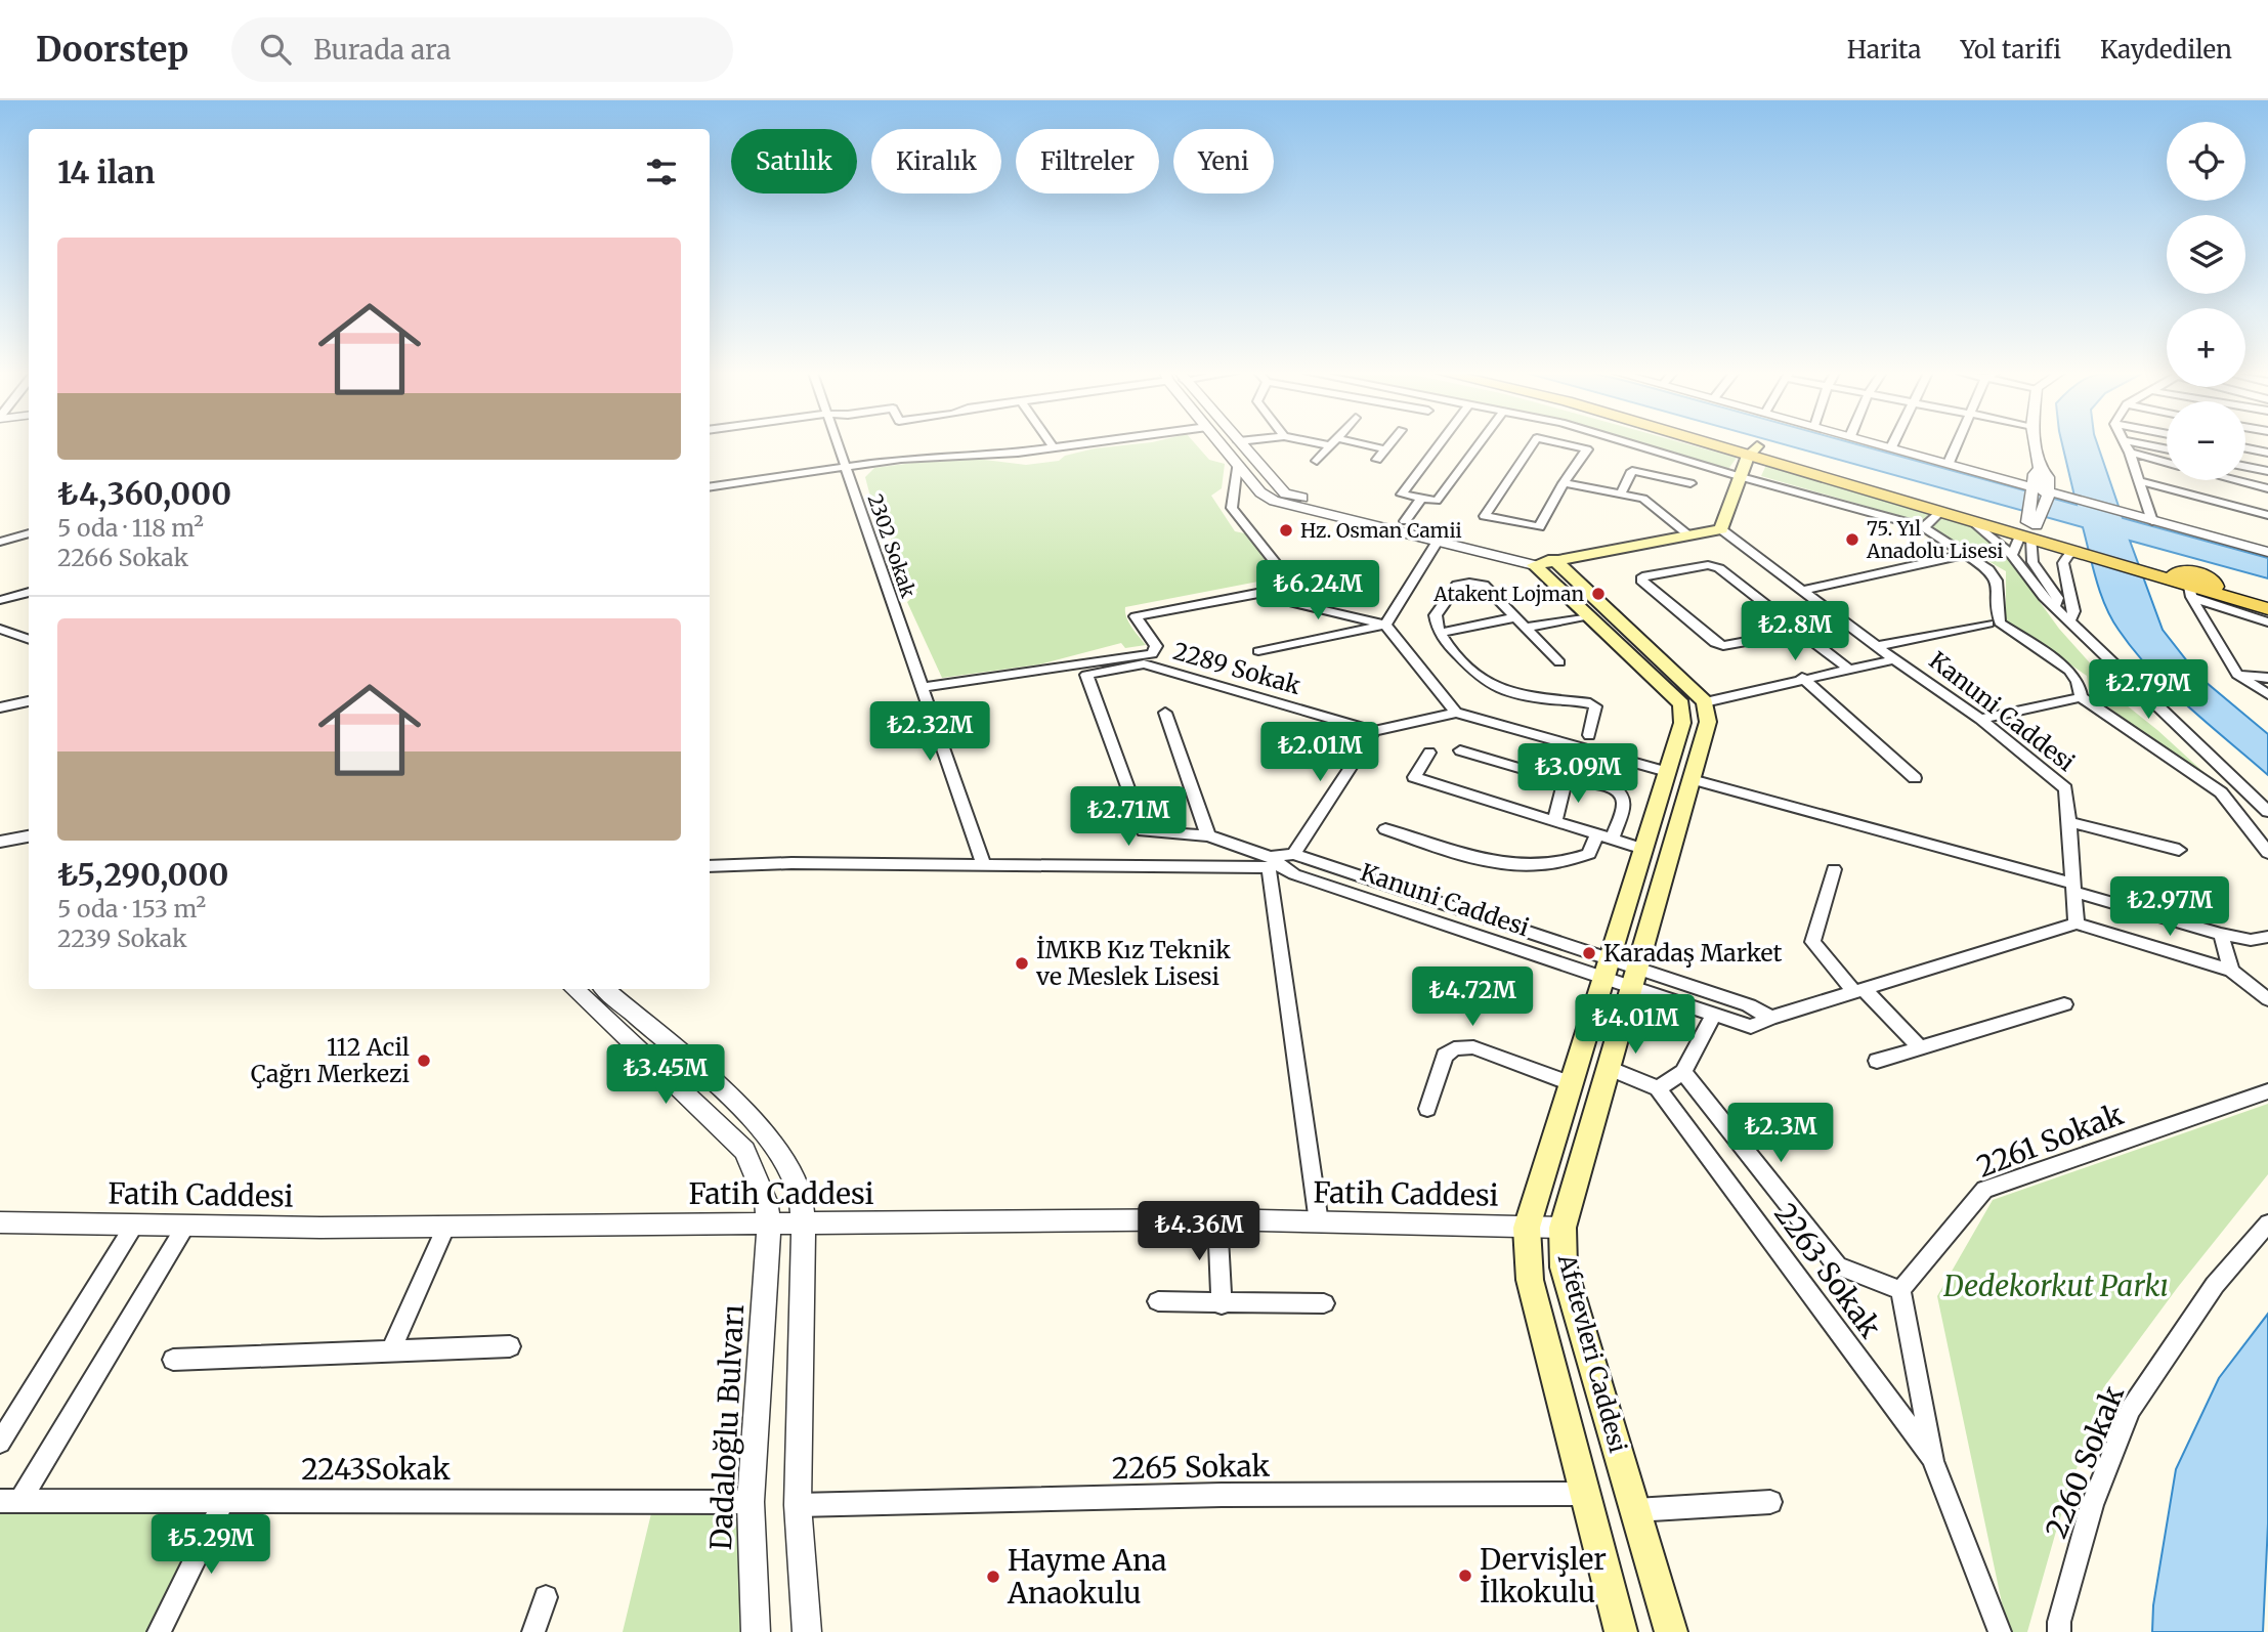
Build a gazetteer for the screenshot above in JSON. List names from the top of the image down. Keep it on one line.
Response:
{"streets":{"main road":["Afetevleri Caddesi"],"street":["2302 Sokak","2289 Sokak","Kanuni Caddesi","2261 Sokak","Fatih Caddesi","2263 Sokak","Dadaloğlu Bulvarı","2260 Sokak","2265 Sokak","2243Sokak"]},"crossings":[["2289 Sokak","Kanuni Caddesi"],["Kanuni Caddesi","Afetevleri Caddesi"],["Fatih Caddesi","Afetevleri Caddesi"],["Fatih Caddesi","Dadaloğlu Bulvarı"],["Afetevleri Caddesi","2265 Sokak"],["Dadaloğlu Bulvarı","2243Sokak"]],"parks":["Dedekorkut Parkı"],"places":["Hz. Osman Camii","75. Yıl Anadolu Lisesi","Atakent Lojman","Karadaş Market","İMKB Kız Teknik ve Meslek Lisesi","112 Acil Çağrı Merkezi","Dervişler İlkokulu","Hayme Ana Anaokulu"],"page":{"header":"Doorstep","search":"Burada ara","nav":["Harita","Yol tarifi","Kaydedilen"],"map_buttons":["+","−"],"chip":["Satılık","Kiralık","Filtreler","Yeni"],"heading":"14 ilan","list":[{"name":"₺4,360,000","note":"5 oda · 118 m² · 2266 Sokak"},{"name":"₺5,290,000","note":"5 oda · 153 m² · 2239 Sokak"}],"price":["₺6.24M","₺2.8M","₺2.79M","₺2.32M","₺2.01M","₺3.09M","₺2.71M","₺2.97M","₺4.72M","₺4.01M","₺3.45M","₺2.3M","₺4.36M","₺5.29M"]}}
